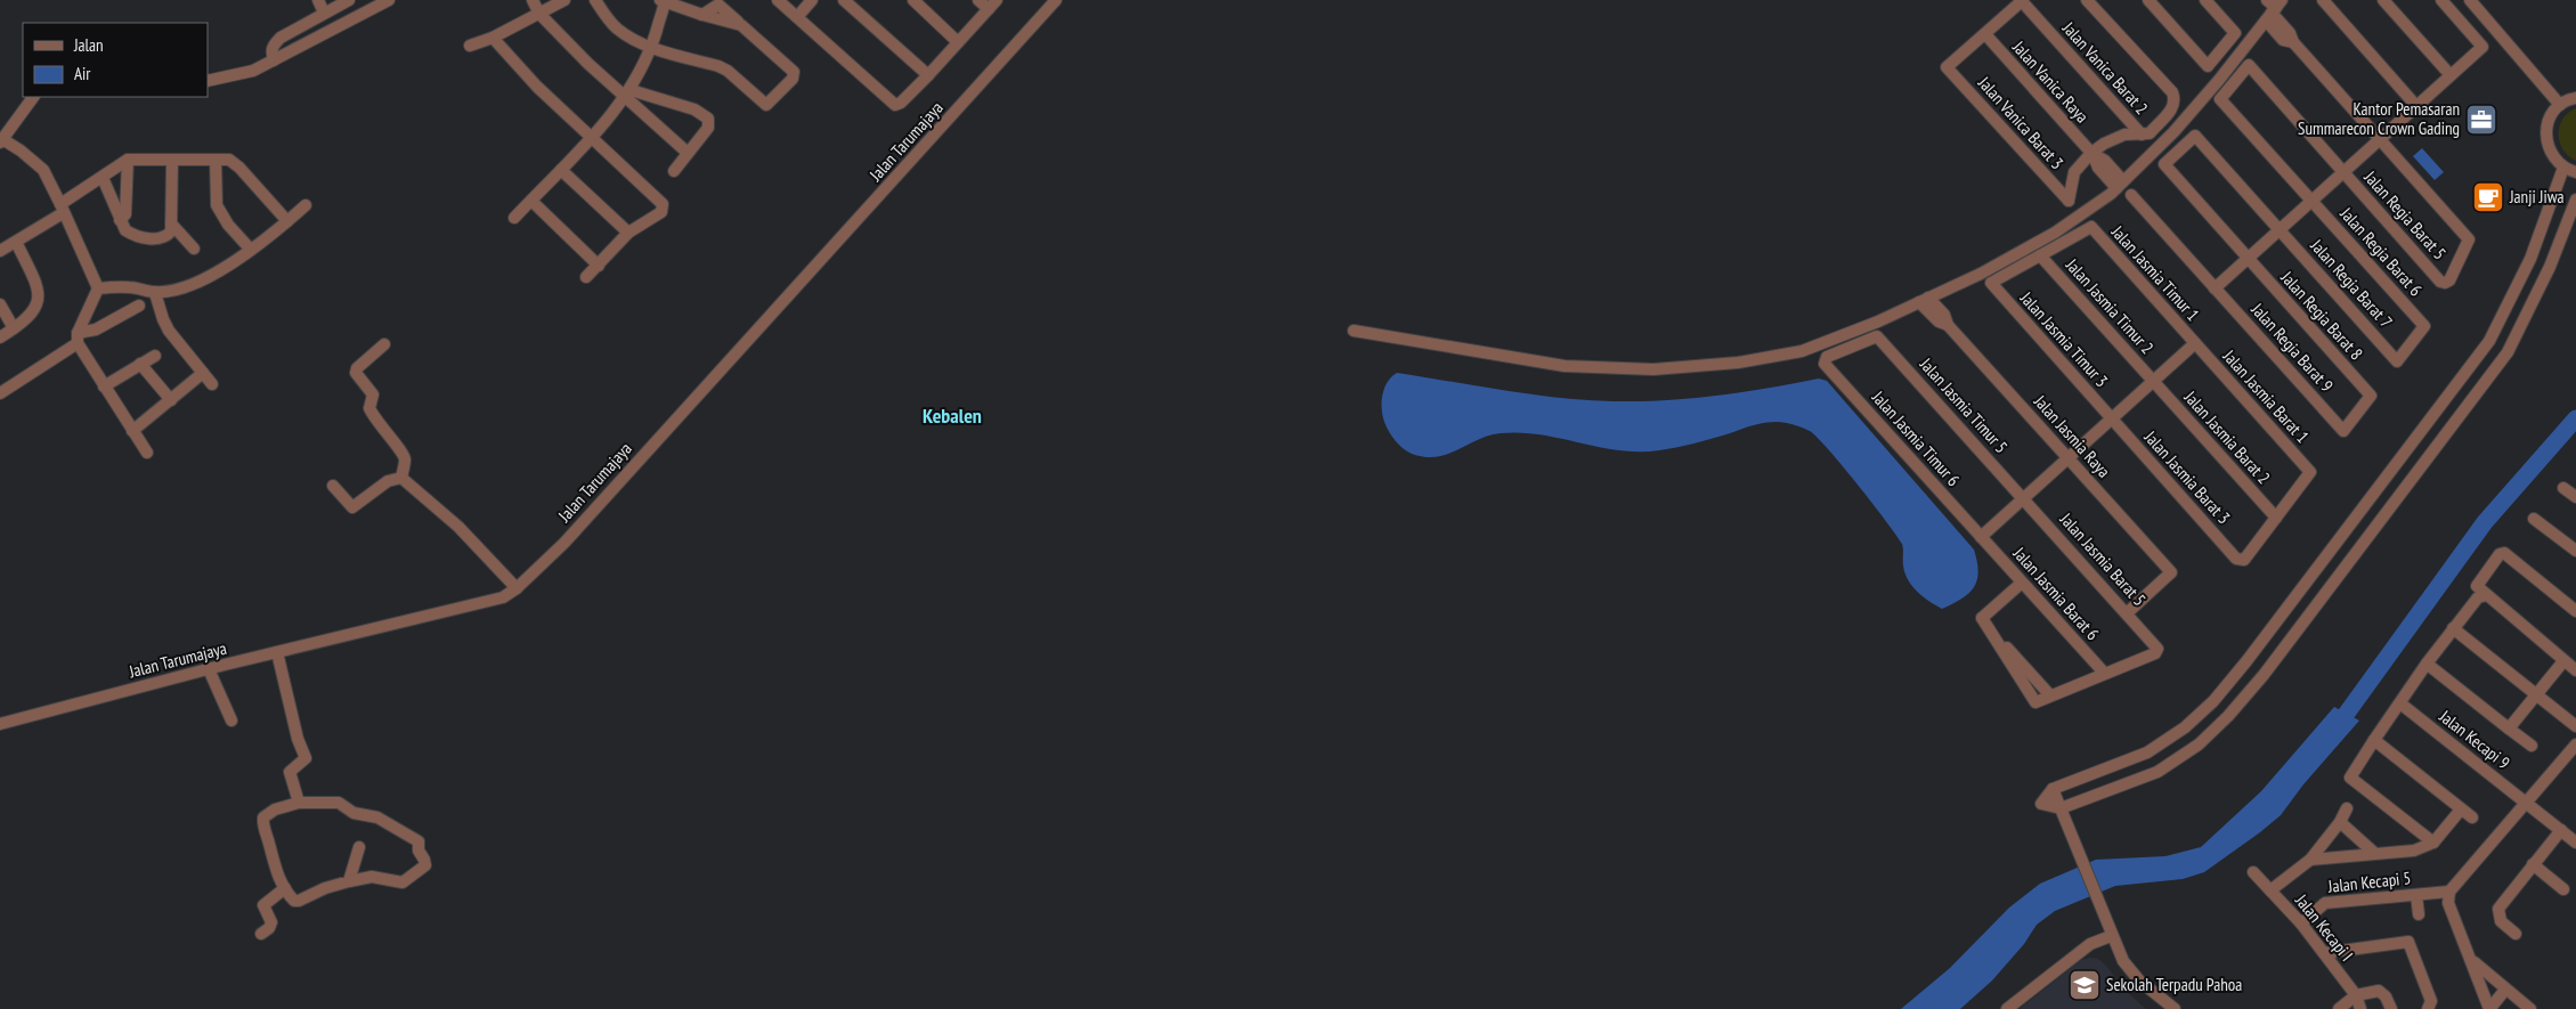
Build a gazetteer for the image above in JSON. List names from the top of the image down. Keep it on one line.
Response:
{"streets":{"street":["Jalan Vanica Barat 2","Jalan Vanica Raya","Jalan Vanica Barat 3","Jalan Tarumajaya","Jalan Regia Barat 5","Jalan Regia Barat 6","Jalan Jasmia Timur 1","Jalan Regia Barat 7","Jalan Jasmia Timur 2","Jalan Regia Barat 8","Jalan Jasmia Timur 3","Jalan Regia Barat 9","Jalan Jasmia Barat 1","Jalan Jasmia Timur 5","Jalan Jasmia Raya","Jalan Jasmia Barat 2","Jalan Jasmia Timur 6","Jalan Jasmia Barat 3","Jalan Jasmia Barat 5","Jalan Jasmia Barat 6","Jalan Kecapi 9","Jalan Kecapi 5","Jalan Kecapi I"]},"crossings":[["Jalan Vanica Raya","Jalan Vanica Barat 3"],["Jalan Regia Barat 5","Jalan Regia Barat 6"],["Jalan Regia Barat 6","Jalan Regia Barat 7"],["Jalan Jasmia Timur 1","Jalan Jasmia Timur 2"],["Jalan Jasmia Timur 1","Jalan Jasmia Timur 3"],["Jalan Jasmia Timur 1","Jalan Jasmia Barat 1"],["Jalan Regia Barat 7","Jalan Regia Barat 8"],["Jalan Jasmia Timur 2","Jalan Jasmia Timur 3"],["Jalan Jasmia Timur 2","Jalan Jasmia Barat 2"],["Jalan Regia Barat 8","Jalan Regia Barat 9"],["Jalan Jasmia Timur 3","Jalan Jasmia Barat 3"],["Jalan Jasmia Barat 1","Jalan Jasmia Barat 2"],["Jalan Jasmia Barat 1","Jalan Jasmia Barat 3"],["Jalan Jasmia Timur 5","Jalan Jasmia Timur 6"],["Jalan Jasmia Timur 5","Jalan Jasmia Barat 5"],["Jalan Jasmia Raya","Jalan Jasmia Barat 5"],["Jalan Jasmia Barat 2","Jalan Jasmia Barat 3"],["Jalan Jasmia Timur 6","Jalan Jasmia Barat 6"],["Jalan Jasmia Barat 5","Jalan Jasmia Barat 6"],["Jalan Kecapi 5","Jalan Kecapi I"]],"districts":["Kebalen"],"places":{"office":["Kantor Pemasaran Summarecon Crown Gading"],"cafe":["Janji Jiwa"],"school or university":["Sekolah Terpadu Pahoa"]},"legend":["Jalan","Air"]}
